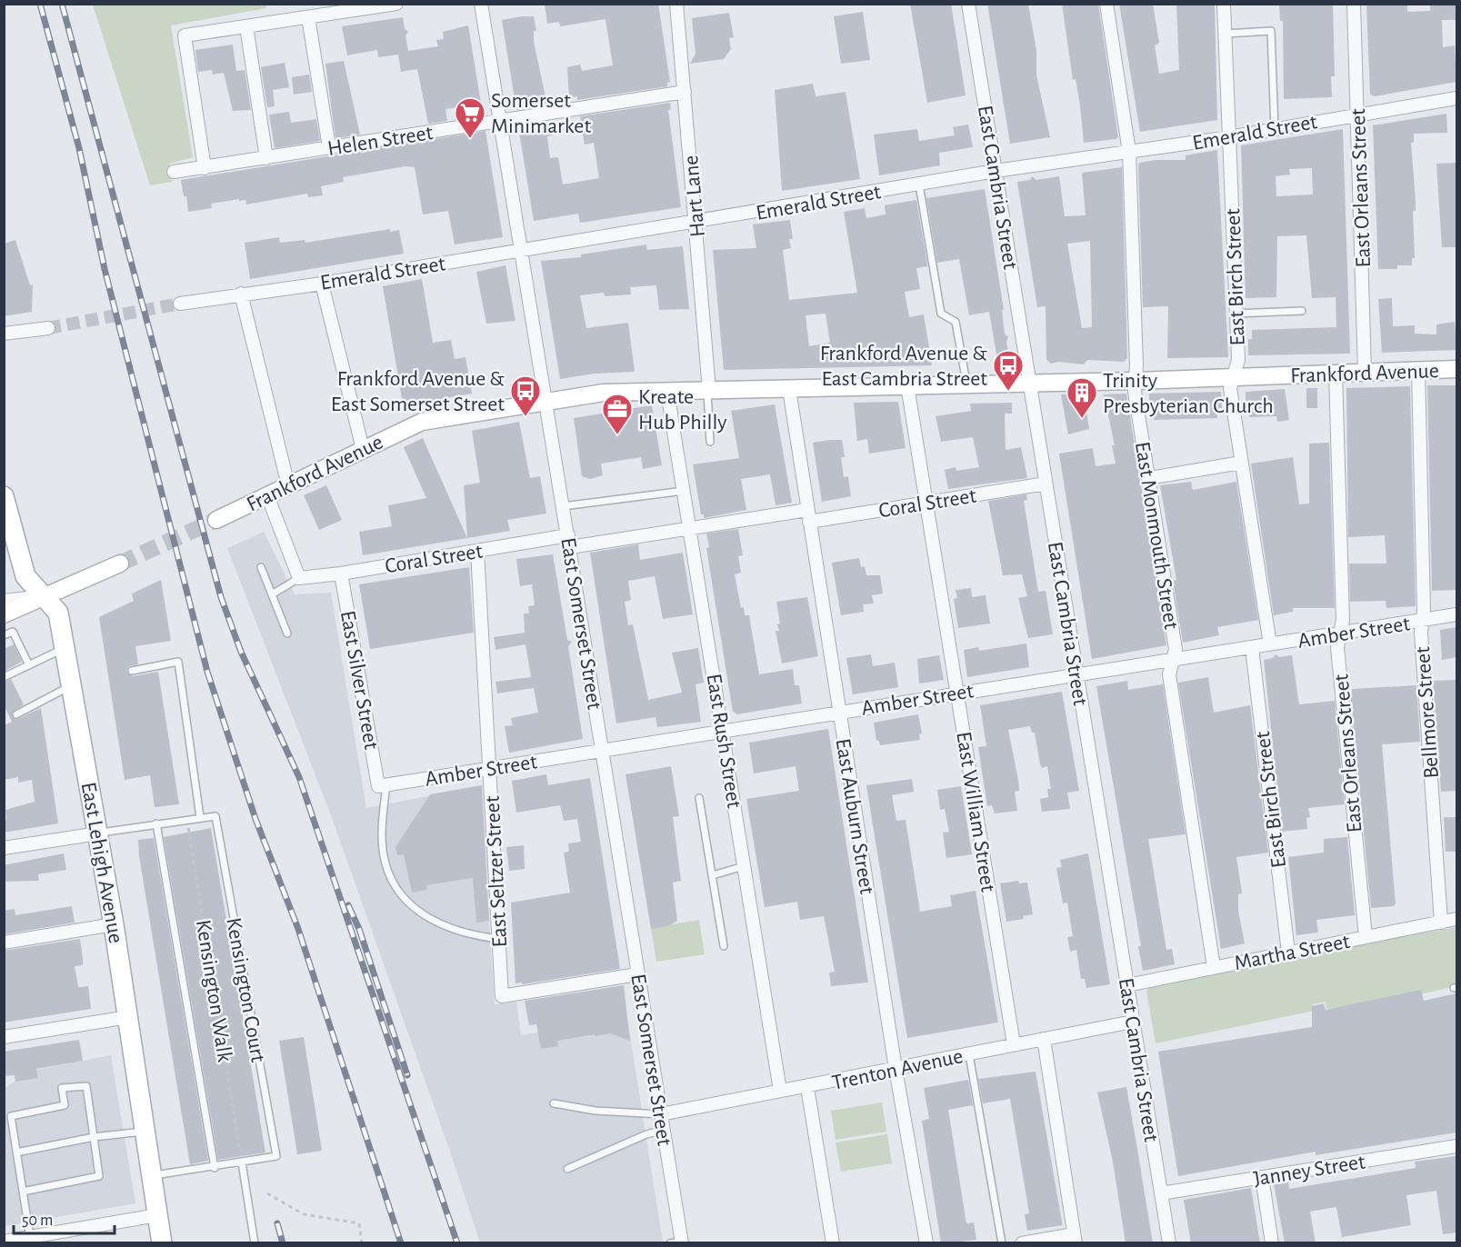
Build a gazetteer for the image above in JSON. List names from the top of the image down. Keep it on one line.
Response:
{"streets":{"main road":["Frankford Avenue","East Lehigh Avenue"],"street":["Emerald Street","Helen Street","East Cambria Street","East Orleans Street","Hart Lane","East Birch Street","Coral Street","East Monmouth Street","East Somerset Street","Amber Street","East Silver Street","Bellmore Street","East Rush Street","East William Street","East Auburn Street","East Seltzer Street","Martha Street","Trenton Avenue","Janney Street"],"lane":["Kensington Court"],"path":["Kensington Walk"]},"crossings":[["Emerald Street","East Cambria Street"],["Emerald Street","East Orleans Street"],["Emerald Street","Hart Lane"],["Emerald Street","East Birch Street"],["Emerald Street","East Monmouth Street"],["Emerald Street","East Somerset Street"],["Helen Street","Hart Lane"],["Helen Street","East Somerset Street"],["East Cambria Street","Frankford Avenue"],["East Cambria Street","Coral Street"],["East Cambria Street","Amber Street"],["East Cambria Street","Martha Street"],["East Cambria Street","Trenton Avenue"],["East Cambria Street","Janney Street"],["East Orleans Street","Frankford Avenue"],["East Orleans Street","Amber Street"],["East Orleans Street","Martha Street"],["Hart Lane","Frankford Avenue"],["East Birch Street","Frankford Avenue"],["East Birch Street","Amber Street"],["East Birch Street","Martha Street"],["Frankford Avenue","East Monmouth Street"],["Frankford Avenue","East Somerset Street"],["Frankford Avenue","Bellmore Street"],["Frankford Avenue","East Rush Street"],["Frankford Avenue","East William Street"],["Frankford Avenue","East Auburn Street"],["Coral Street","East Somerset Street"],["Coral Street","East Silver Street"],["Coral Street","East Rush Street"],["Coral Street","East William Street"],["Coral Street","East Auburn Street"],["Coral Street","East Seltzer Street"],["East Monmouth Street","Amber Street"],["East Monmouth Street","Martha Street"],["East Somerset Street","Amber Street"],["East Somerset Street","East Seltzer Street"],["East Somerset Street","Trenton Avenue"],["Amber Street","East Silver Street"],["Amber Street","Bellmore Street"],["Amber Street","East Rush Street"],["Amber Street","East William Street"],["Amber Street","East Auburn Street"],["Amber Street","East Seltzer Street"],["Bellmore Street","Martha Street"],["East Rush Street","Trenton Avenue"],["East William Street","Trenton Avenue"],["East Auburn Street","Trenton Avenue"],["East Lehigh Avenue","Kensington Court"],["Kensington Court","Kensington Walk"]],"places":{"supermarket":["Somerset Minimarket"],"bus stop":["Frankford Avenue & East Cambria Street","Frankford Avenue & East Somerset Street"],"building":["Trinity Presbyterian Church"],"office":["Kreate Hub Philly"]},"scale_bar":"50 m"}
